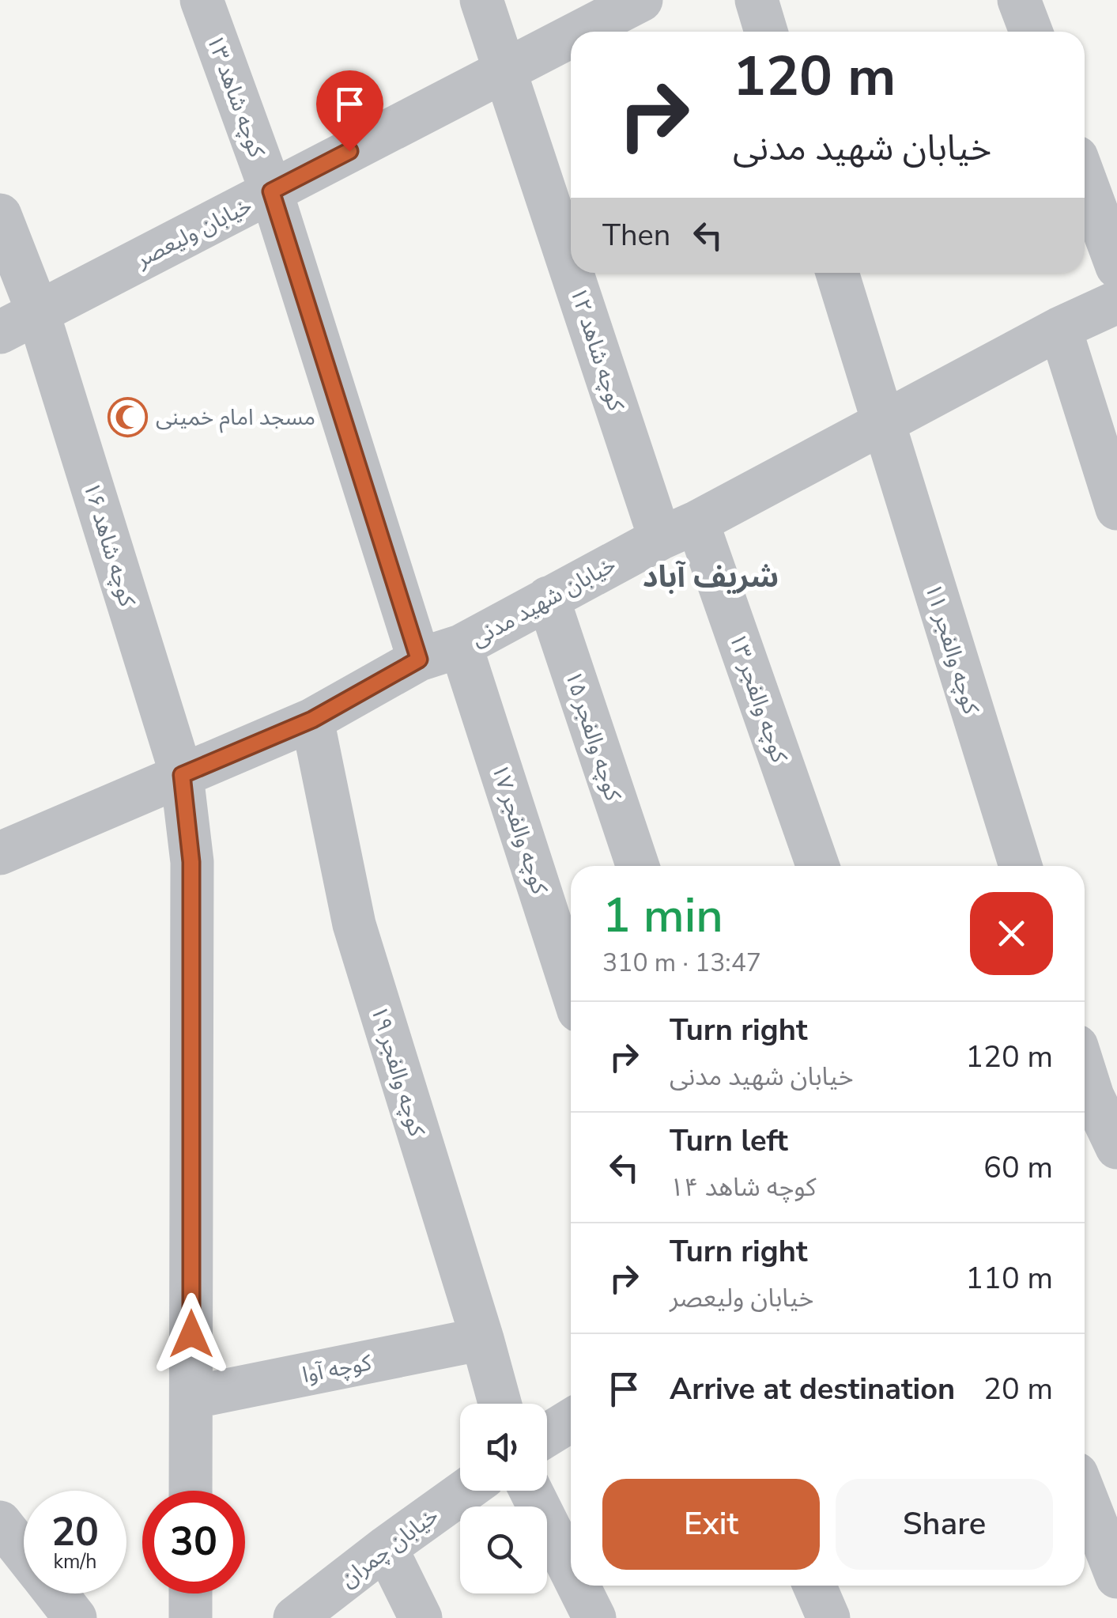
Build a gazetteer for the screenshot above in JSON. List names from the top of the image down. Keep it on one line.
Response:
{"streets":{"street":["کوچه شاهد ۱۳","خیابان ولیعصر","کوچه شاهد ۱۲","کوچه شاهد ۱۶","خیابان شهید مدنی","کوچه والفجر ۱۱","کوچه والفجر ۱۳","کوچه والفجر ۱۵","کوچه والفجر ۱۷","کوچه والفجر ۱۹","کوچه آوا","خیابان چمران"]},"crossings":[["کوچه شاهد ۱۳","خیابان ولیعصر"],["کوچه شاهد ۱۳","خیابان شهید مدنی"],["خیابان ولیعصر","کوچه شاهد ۱۲"],["خیابان ولیعصر","کوچه شاهد ۱۶"],["کوچه شاهد ۱۲","خیابان شهید مدنی"],["کوچه شاهد ۱۲","کوچه والفجر ۱۳"],["کوچه شاهد ۱۶","خیابان شهید مدنی"],["کوچه شاهد ۱۶","کوچه آوا"],["خیابان شهید مدنی","کوچه والفجر ۱۱"],["خیابان شهید مدنی","کوچه والفجر ۱۳"],["خیابان شهید مدنی","کوچه والفجر ۱۵"],["خیابان شهید مدنی","کوچه والفجر ۱۷"],["خیابان شهید مدنی","کوچه والفجر ۱۹"],["کوچه والفجر ۱۹","کوچه آوا"]],"districts":["شریف آباد"],"places":{"mosque":["مسجد امام خمینی"]},"page":{"turn":["120 m","خیابان شهید مدنی"],"then":"Then","heading":["1 min","310 m · 13:47"],"list":[{"name":"Turn right","note":"خیابان شهید مدنی","value":"120 m"},{"name":"Turn left","note":"کوچه شاهد ۱۴","value":"60 m"},{"name":"Turn right","note":"خیابان ولیعصر","value":"110 m"},{"name":"Arrive at destination","value":"20 m"}],"buttons":["Exit","Share"],"speed":"20 km/h","limit":"30"}}
